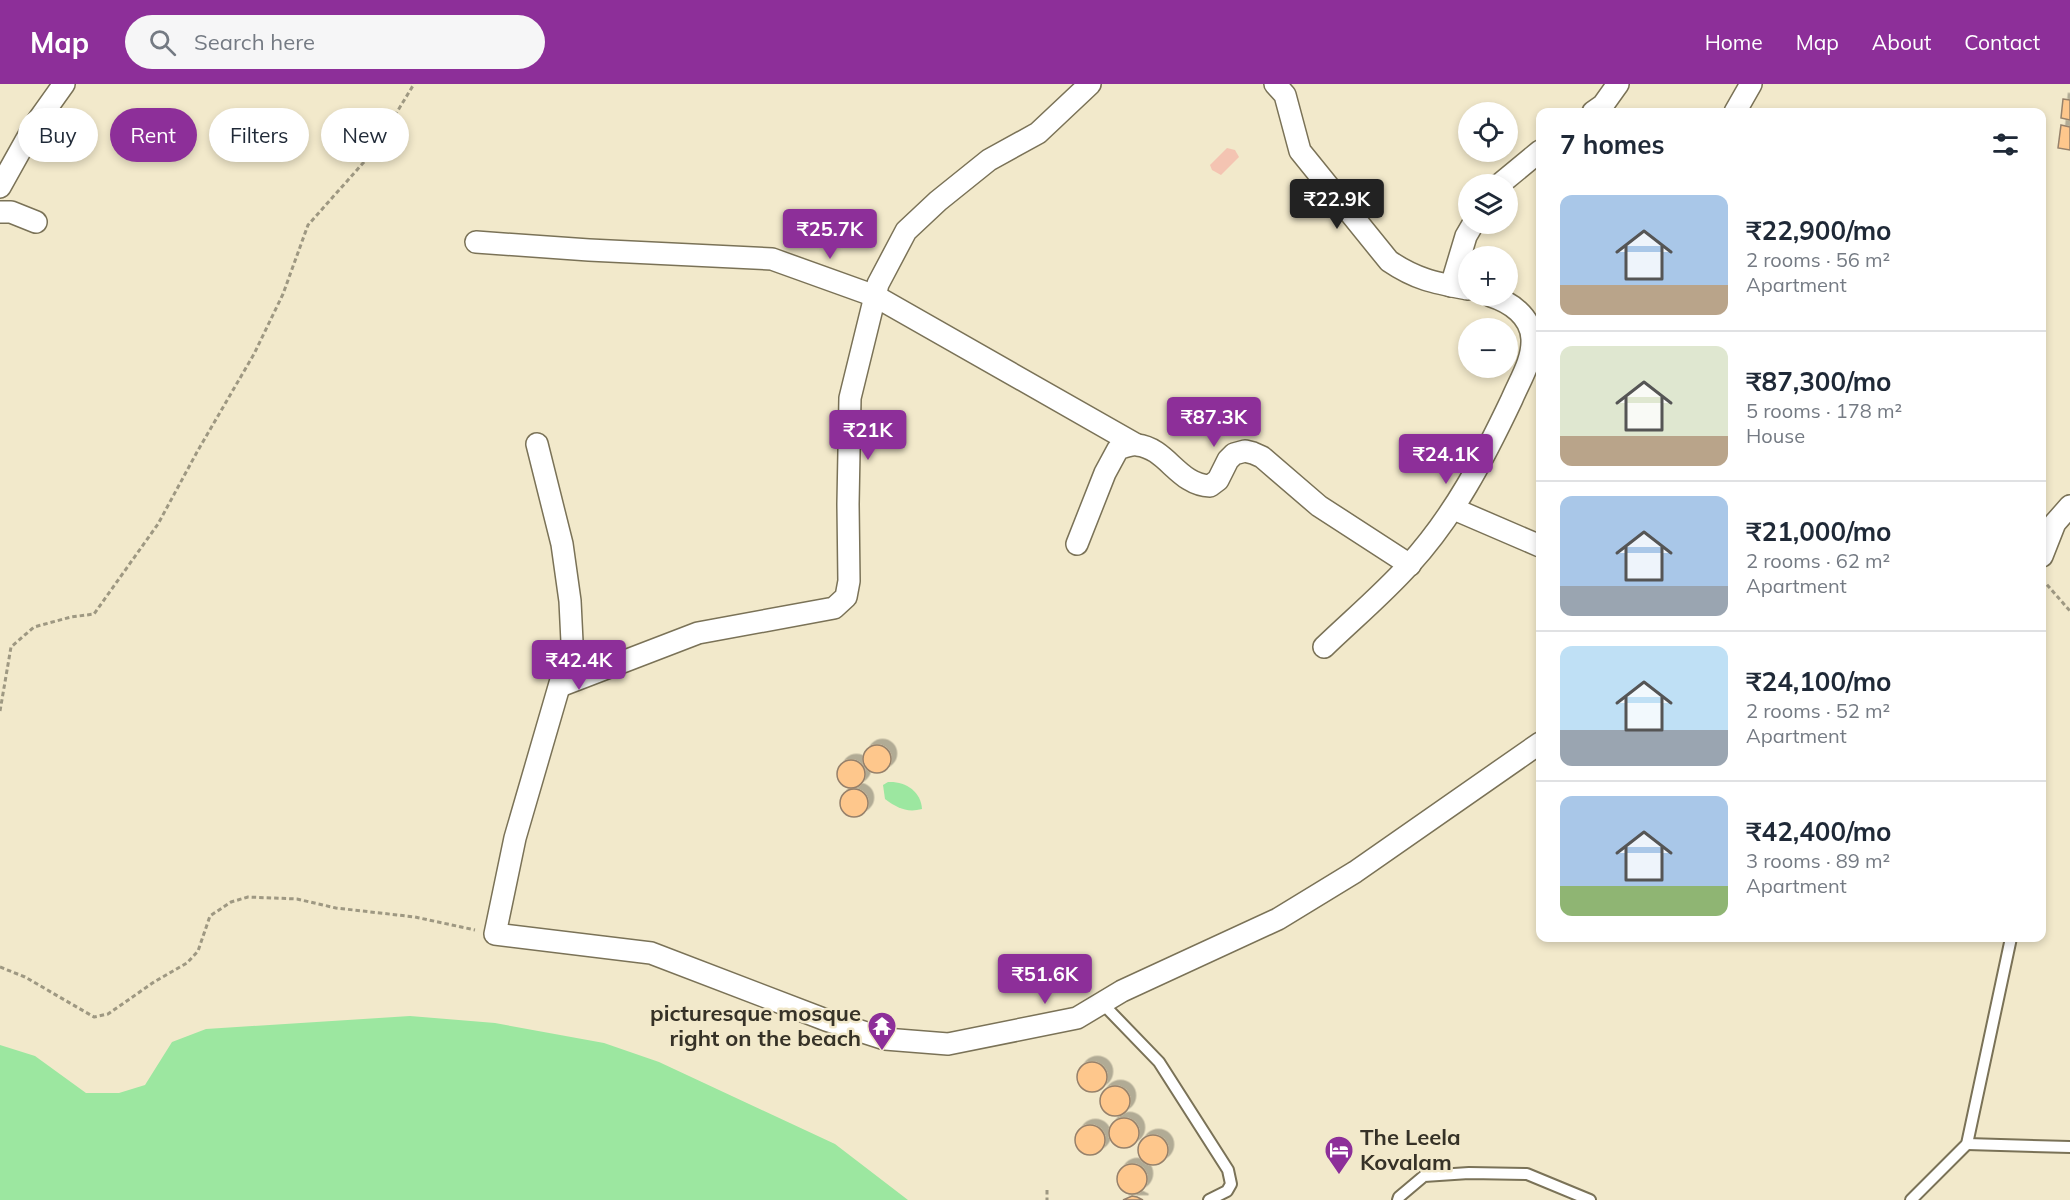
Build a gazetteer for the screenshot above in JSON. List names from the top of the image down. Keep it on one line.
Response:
{"places":{"temple":["picturesque mosque right on the beach"],"hotel":["The Leela Kovalam"]},"page":{"header":"Map","search":"Search here","nav":["Home","Map","About","Contact"],"map_buttons":["+","−"],"chip":["Buy","Rent","Filters","New"],"heading":"7 homes","price":["₹22.9K","₹25.7K","₹87.3K","₹21K","₹24.1K","₹42.4K","₹51.6K"],"list":[{"name":"₹22,900/mo","note":"2 rooms · 56 m² · Apartment"},{"name":"₹87,300/mo","note":"5 rooms · 178 m² · House"},{"name":"₹21,000/mo","note":"2 rooms · 62 m² · Apartment"},{"name":"₹24,100/mo","note":"2 rooms · 52 m² · Apartment"},{"name":"₹42,400/mo","note":"3 rooms · 89 m² · Apartment"}]}}
